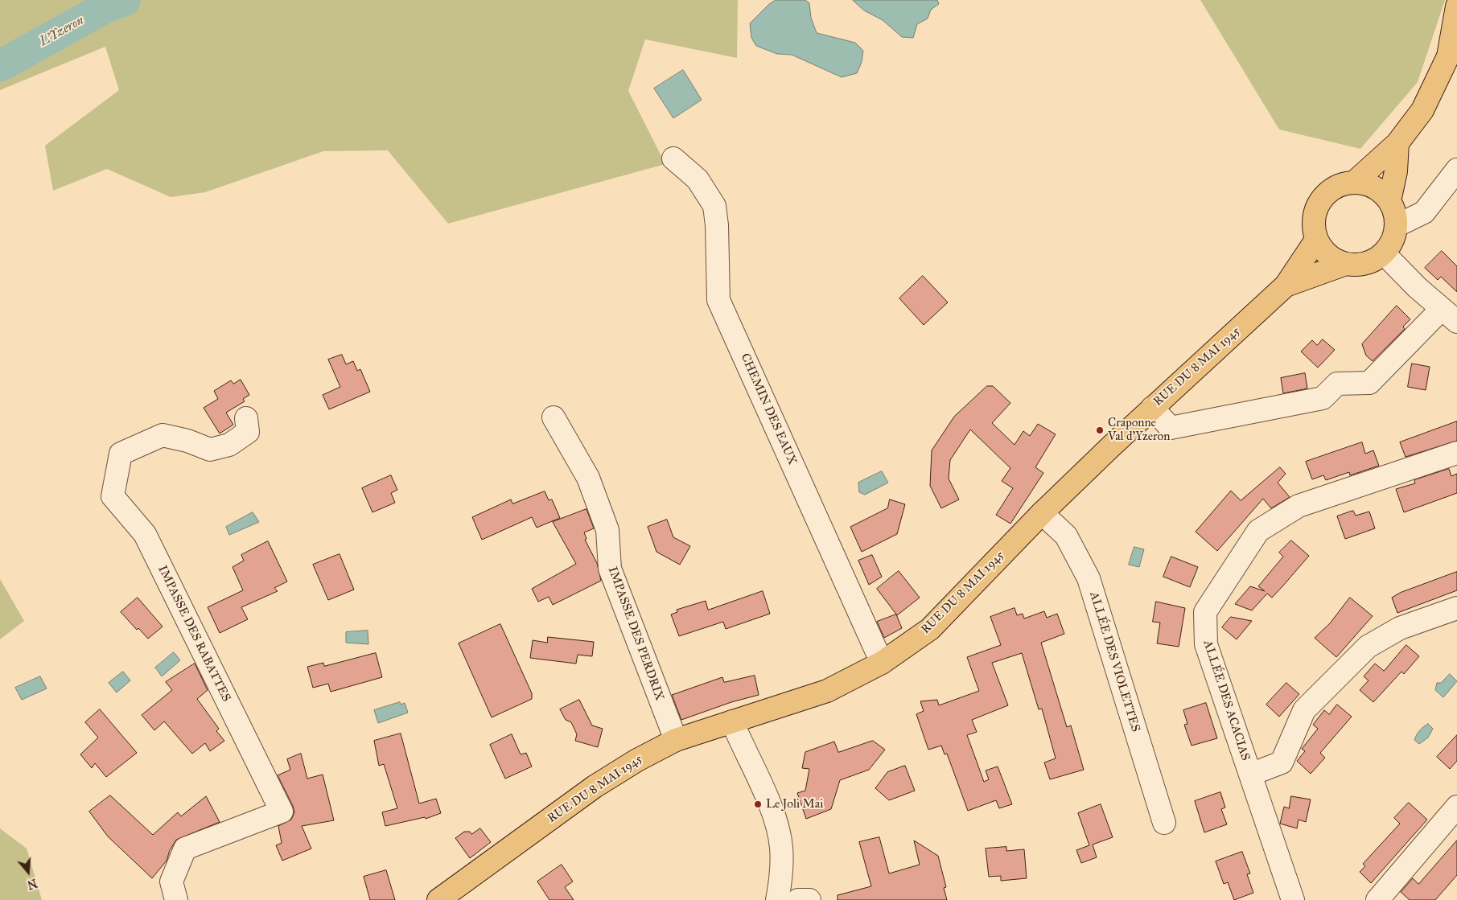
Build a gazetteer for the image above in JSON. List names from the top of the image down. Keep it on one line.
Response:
{"streets":{"main road":["RUE DU 8 MAI 1945"],"street":["CHEMIN DES EAUX","IMPASSE DES RABATTES","IMPASSE DES PERDRIX","ALLÉE DES VIOLETTES","ALLÉE DES ACACIAS"]},"crossings":[["RUE DU 8 MAI 1945","CHEMIN DES EAUX"],["RUE DU 8 MAI 1945","IMPASSE DES PERDRIX"],["RUE DU 8 MAI 1945","ALLÉE DES VIOLETTES"]],"water":["L'Yzeron"],"places":["Craponne Val d'Yzeron","Le Joli Mai"],"north":"bottom"}
